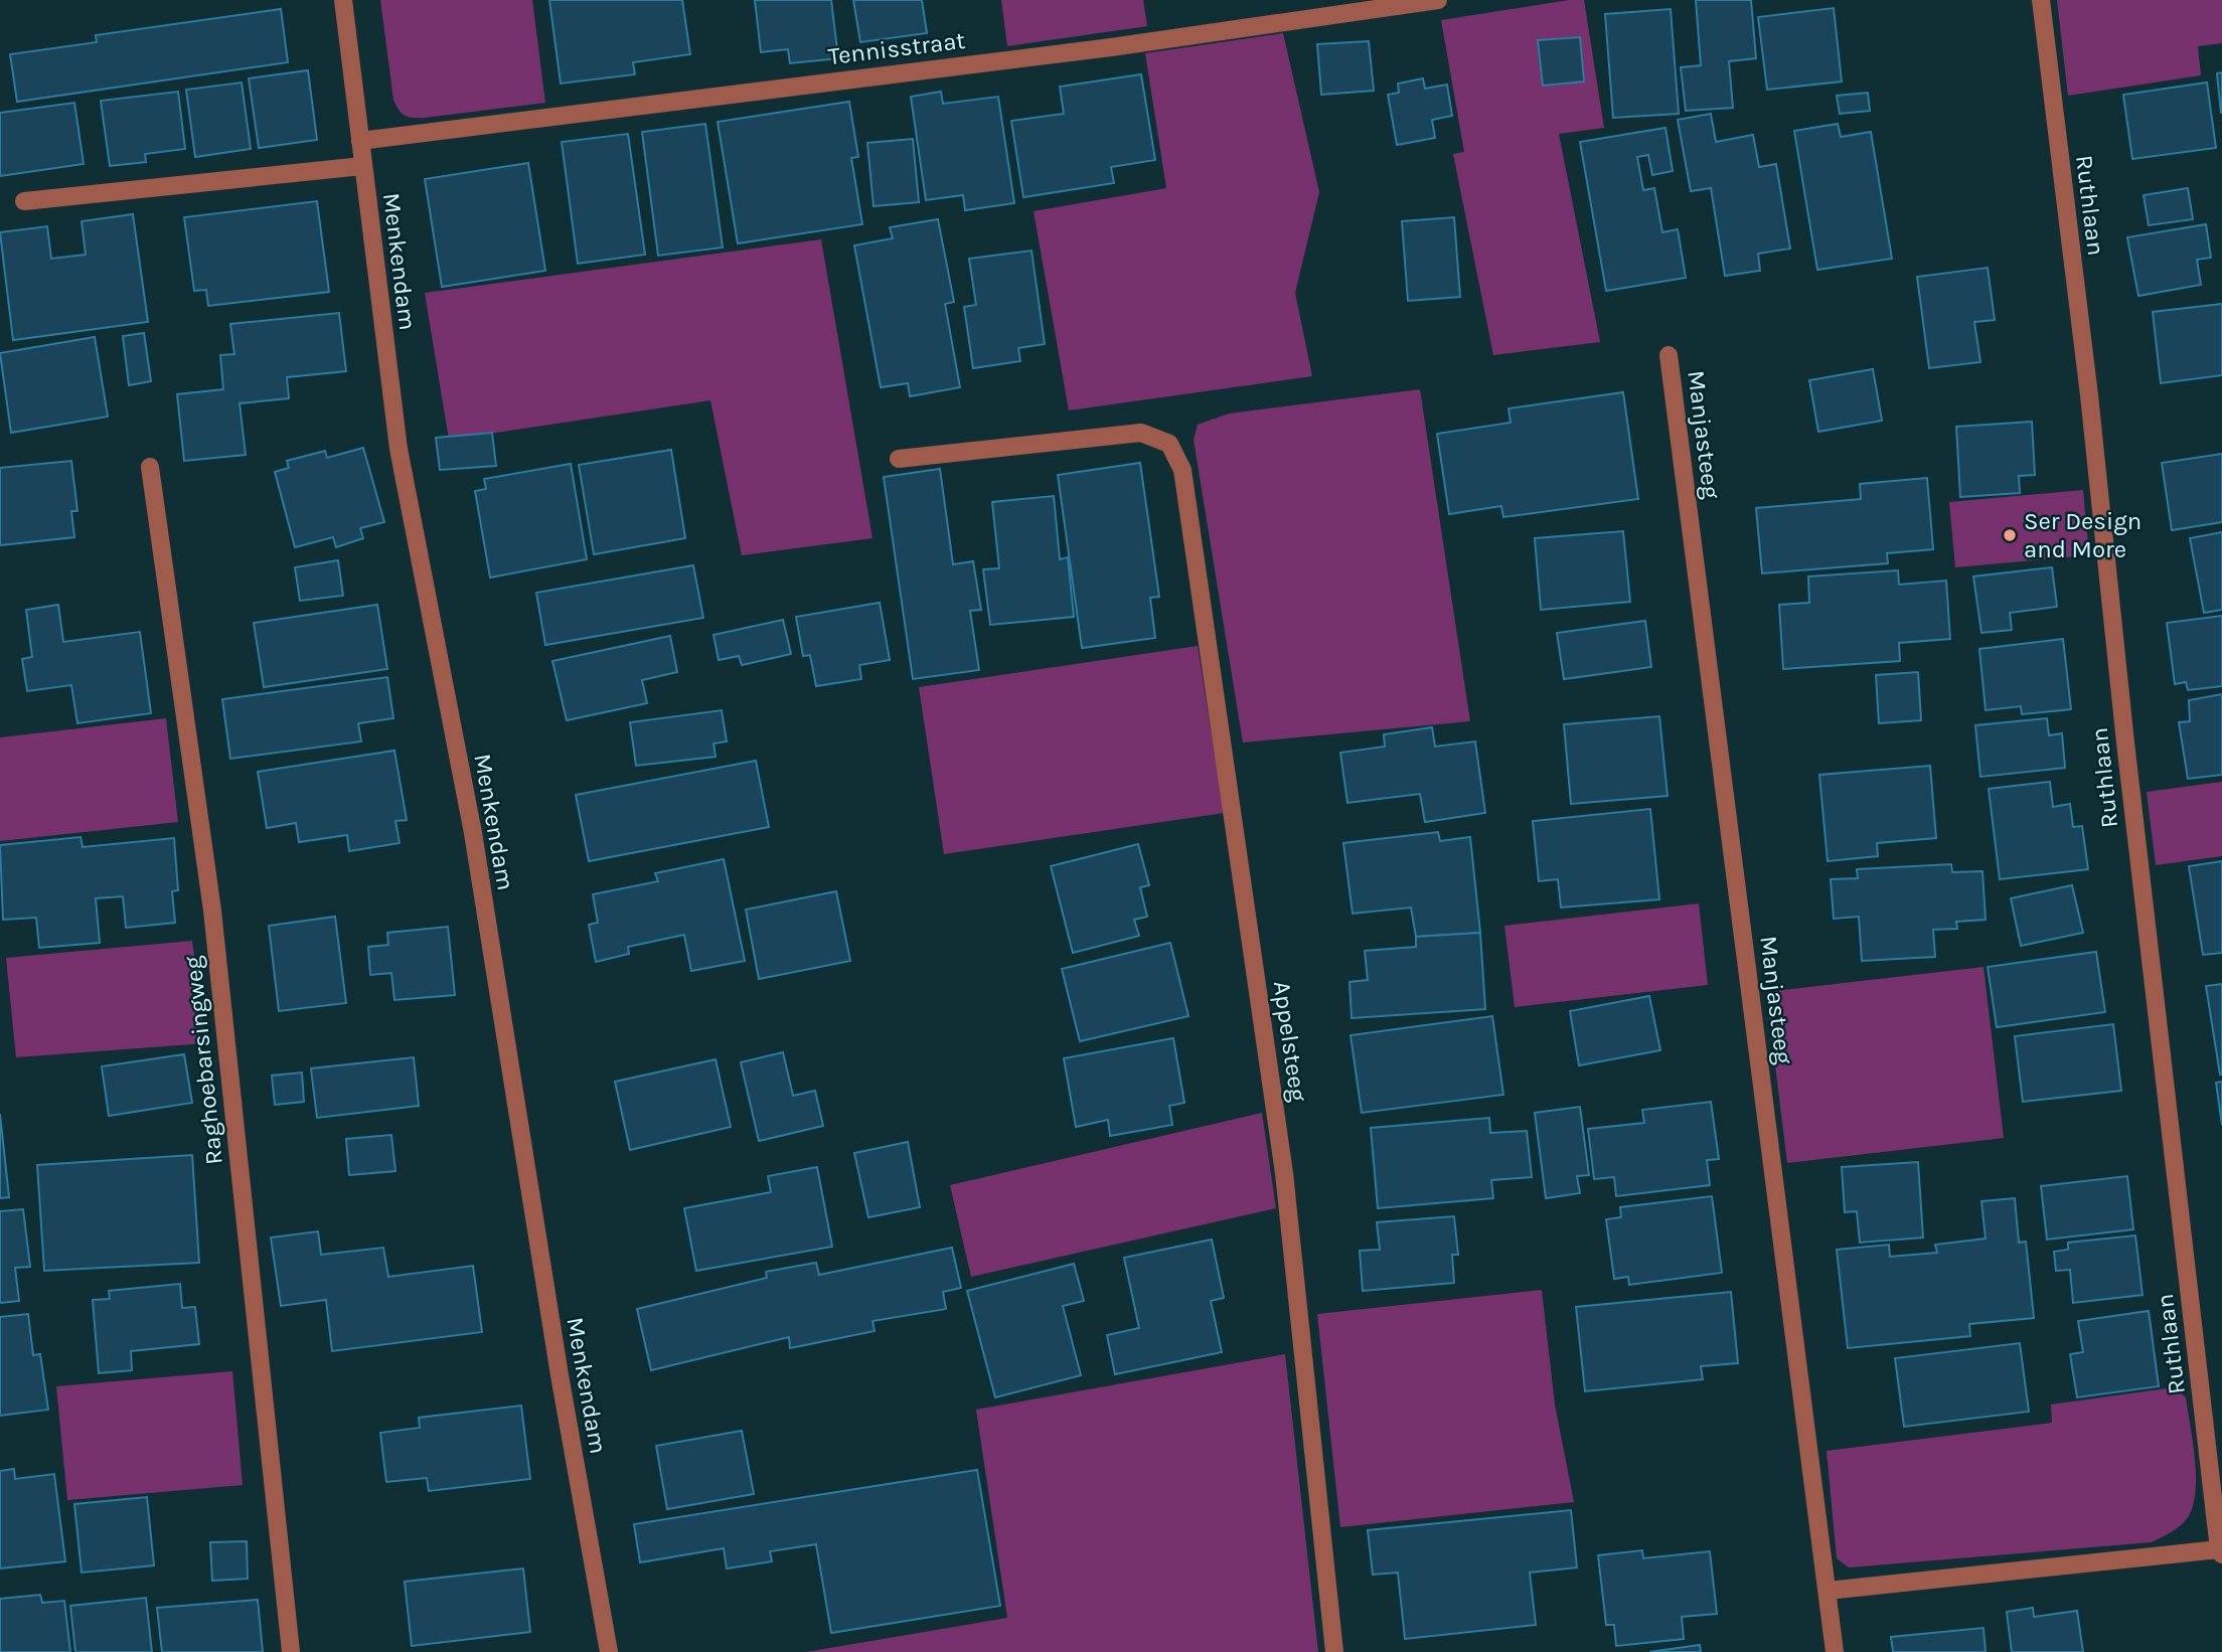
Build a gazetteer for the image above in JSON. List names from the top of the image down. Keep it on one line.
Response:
{"streets":{"street":["Tennisstraat","Ruthlaan","Menkendam","Manjasteeg","Appelsteeg","Raghoebarsingweg"]},"crossings":[["Tennisstraat","Menkendam"]],"places":["Ser Design and More"]}
